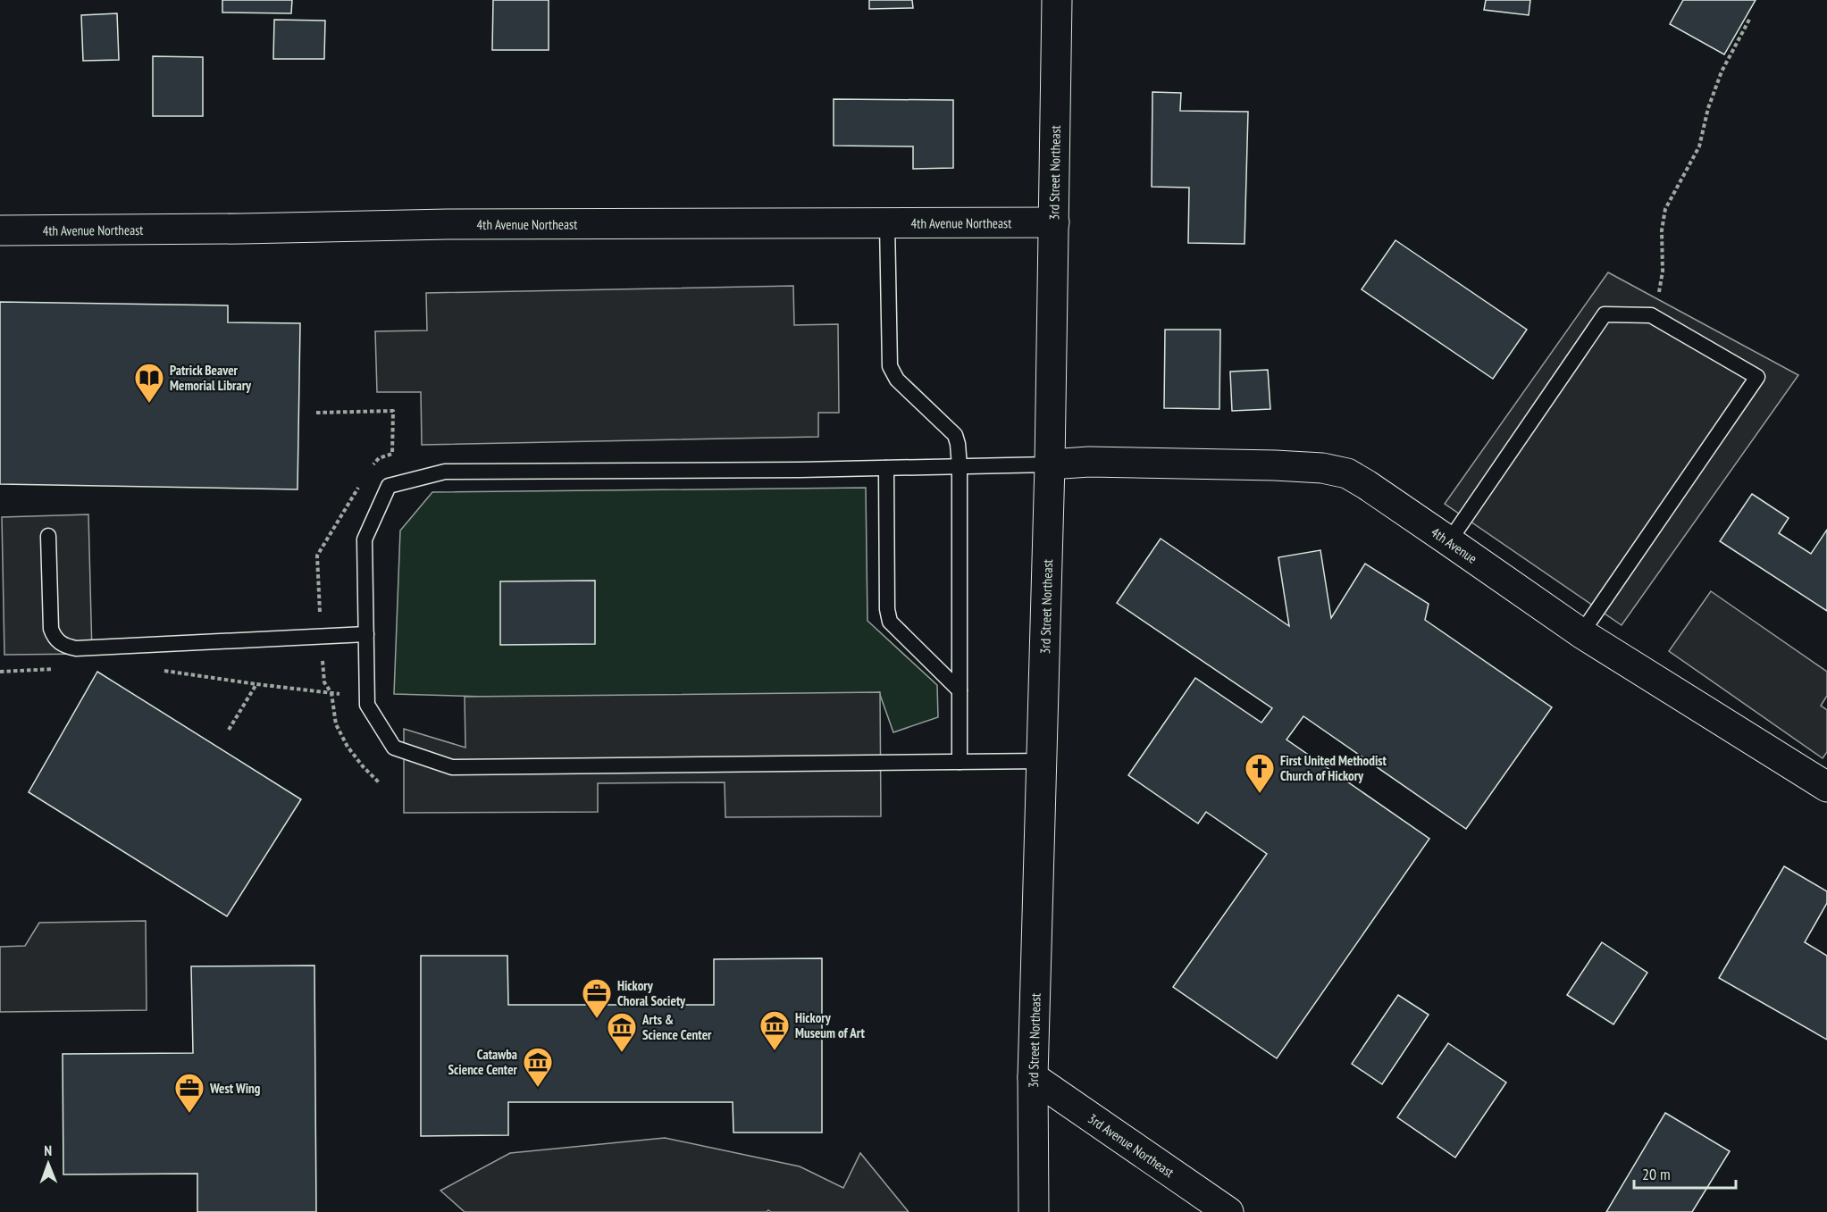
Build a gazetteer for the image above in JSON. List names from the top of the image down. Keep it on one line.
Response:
{"streets":{"street":["3rd Street Northeast","4th Avenue Northeast","4th Avenue","3rd Avenue Northeast"]},"crossings":[["3rd Street Northeast","4th Avenue Northeast"],["3rd Street Northeast","4th Avenue"],["3rd Street Northeast","3rd Avenue Northeast"]],"places":{"library":["Patrick Beaver Memorial Library"],"church":["First United Methodist Church of Hickory"],"office":["Hickory Choral Society","West Wing"],"museum":["Hickory Museum of Art","Arts & Science Center","Catawba Science Center"]},"scale_bar":"20 m","north":"top"}
